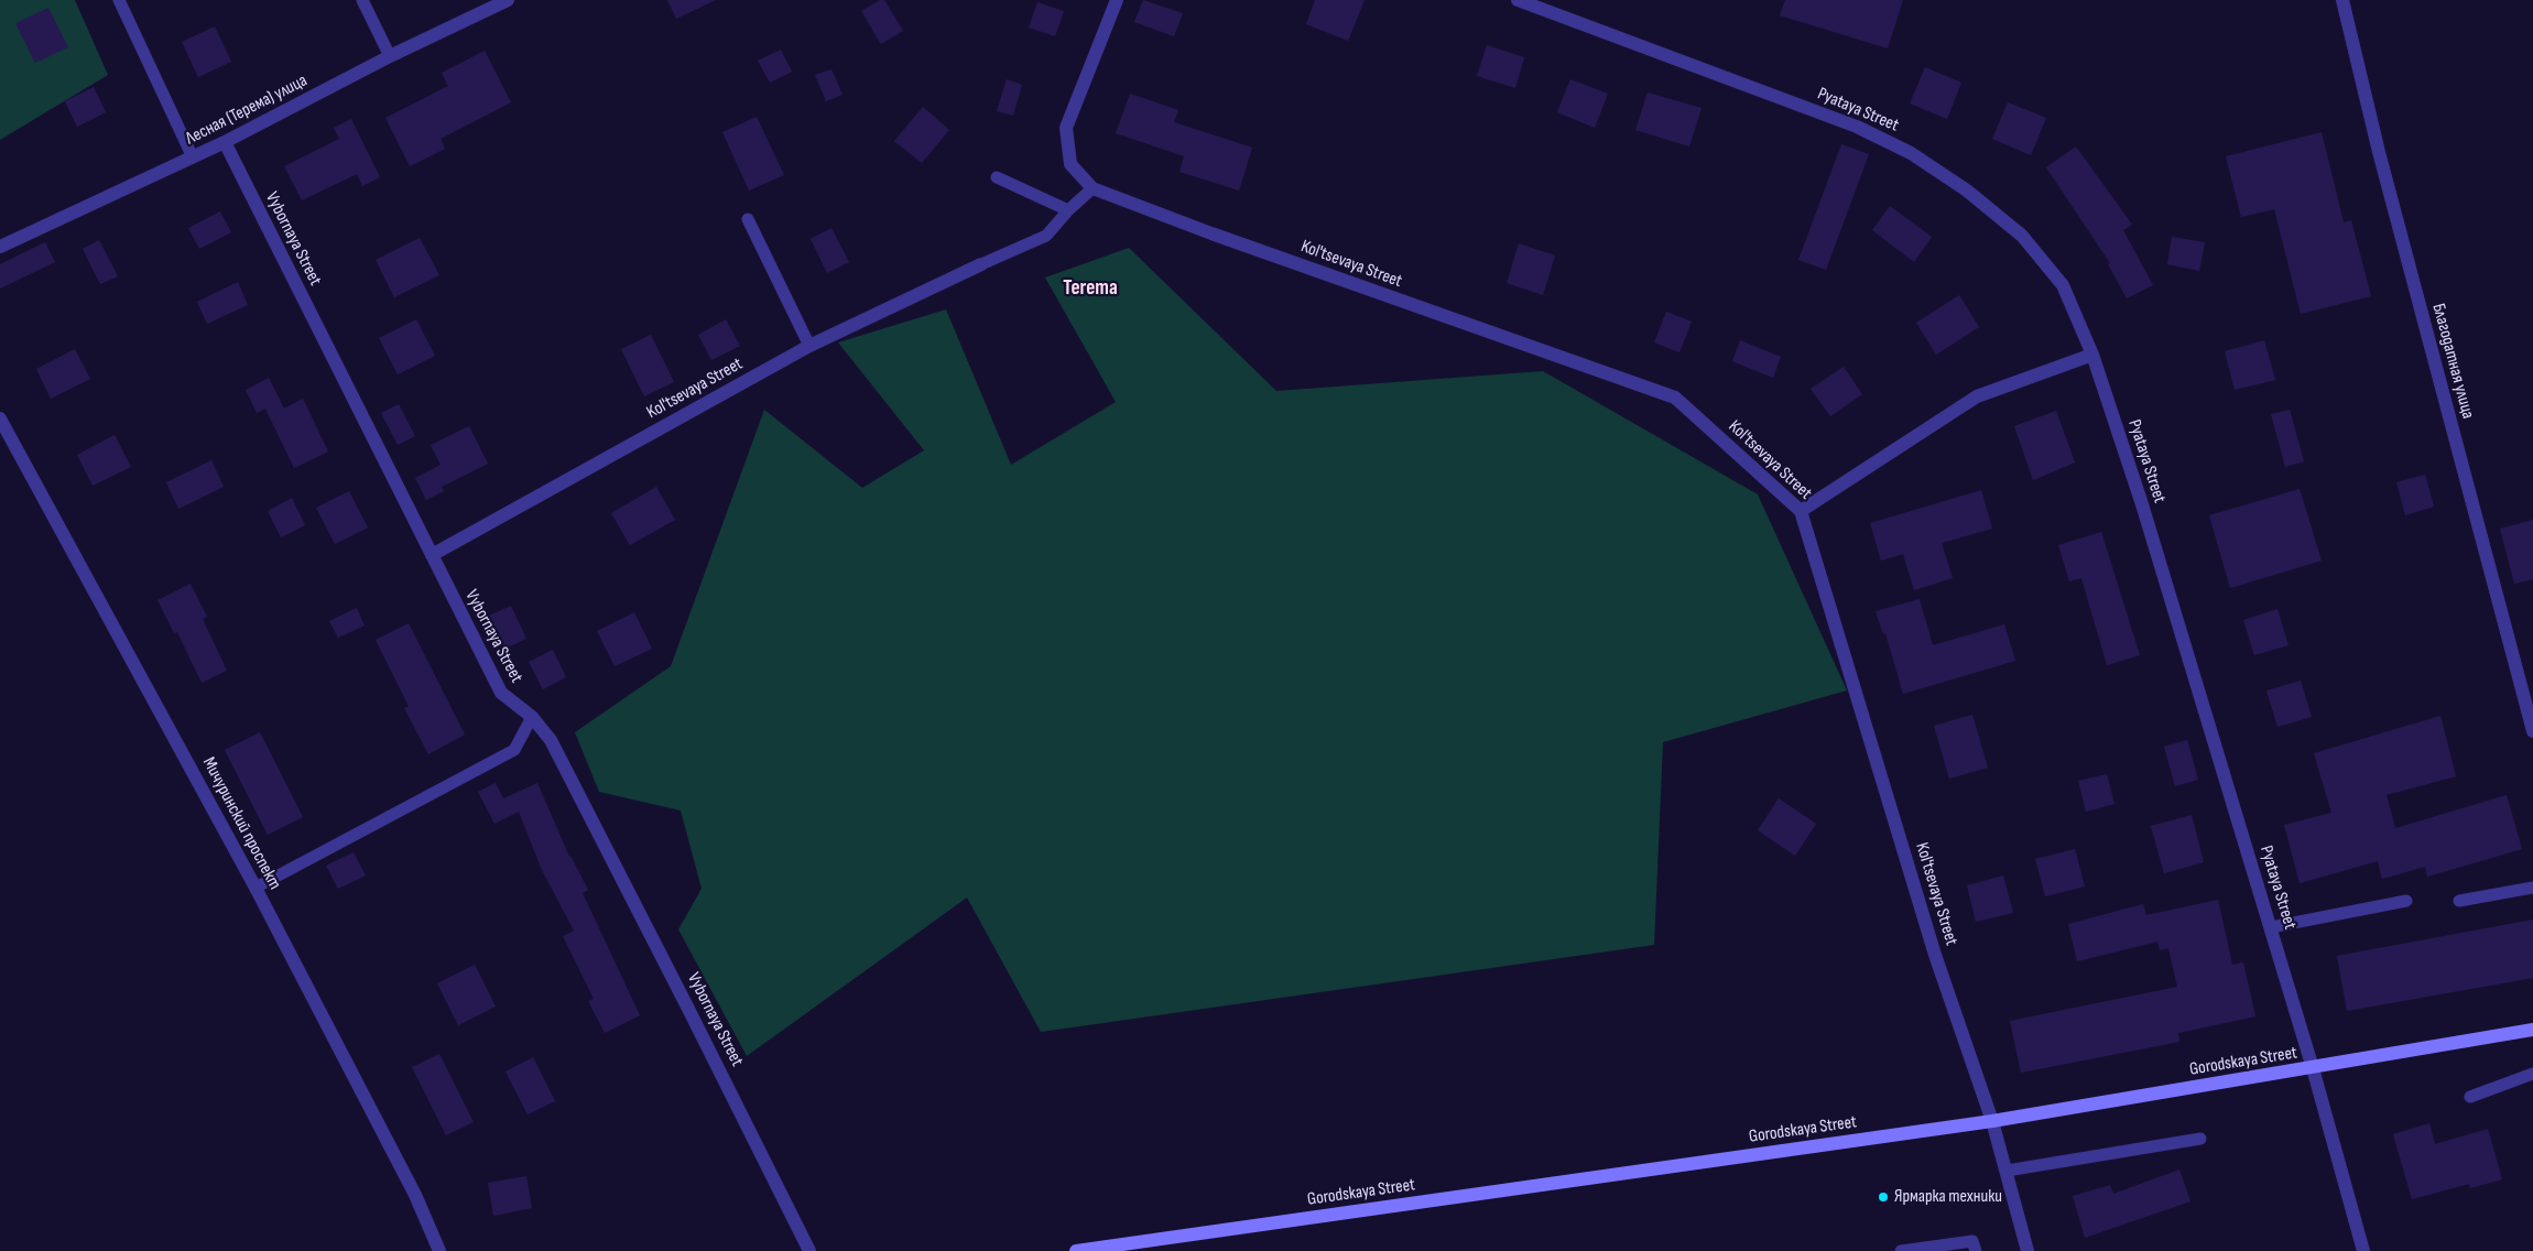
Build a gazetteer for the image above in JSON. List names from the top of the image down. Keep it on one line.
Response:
{"streets":{"street":["Лесная (Терема) улица","Pyataya Street","Vybornaya Street","Kol'tsevaya Street","Благодатная улица","Мичуринский проспект","Gorodskaya Street"]},"crossings":[["Лесная (Терема) улица","Vybornaya Street"],["Pyataya Street","Gorodskaya Street"],["Vybornaya Street","Kol'tsevaya Street"],["Kol'tsevaya Street","Gorodskaya Street"]],"districts":["Terema"],"places":["Ярмарка техники"]}
